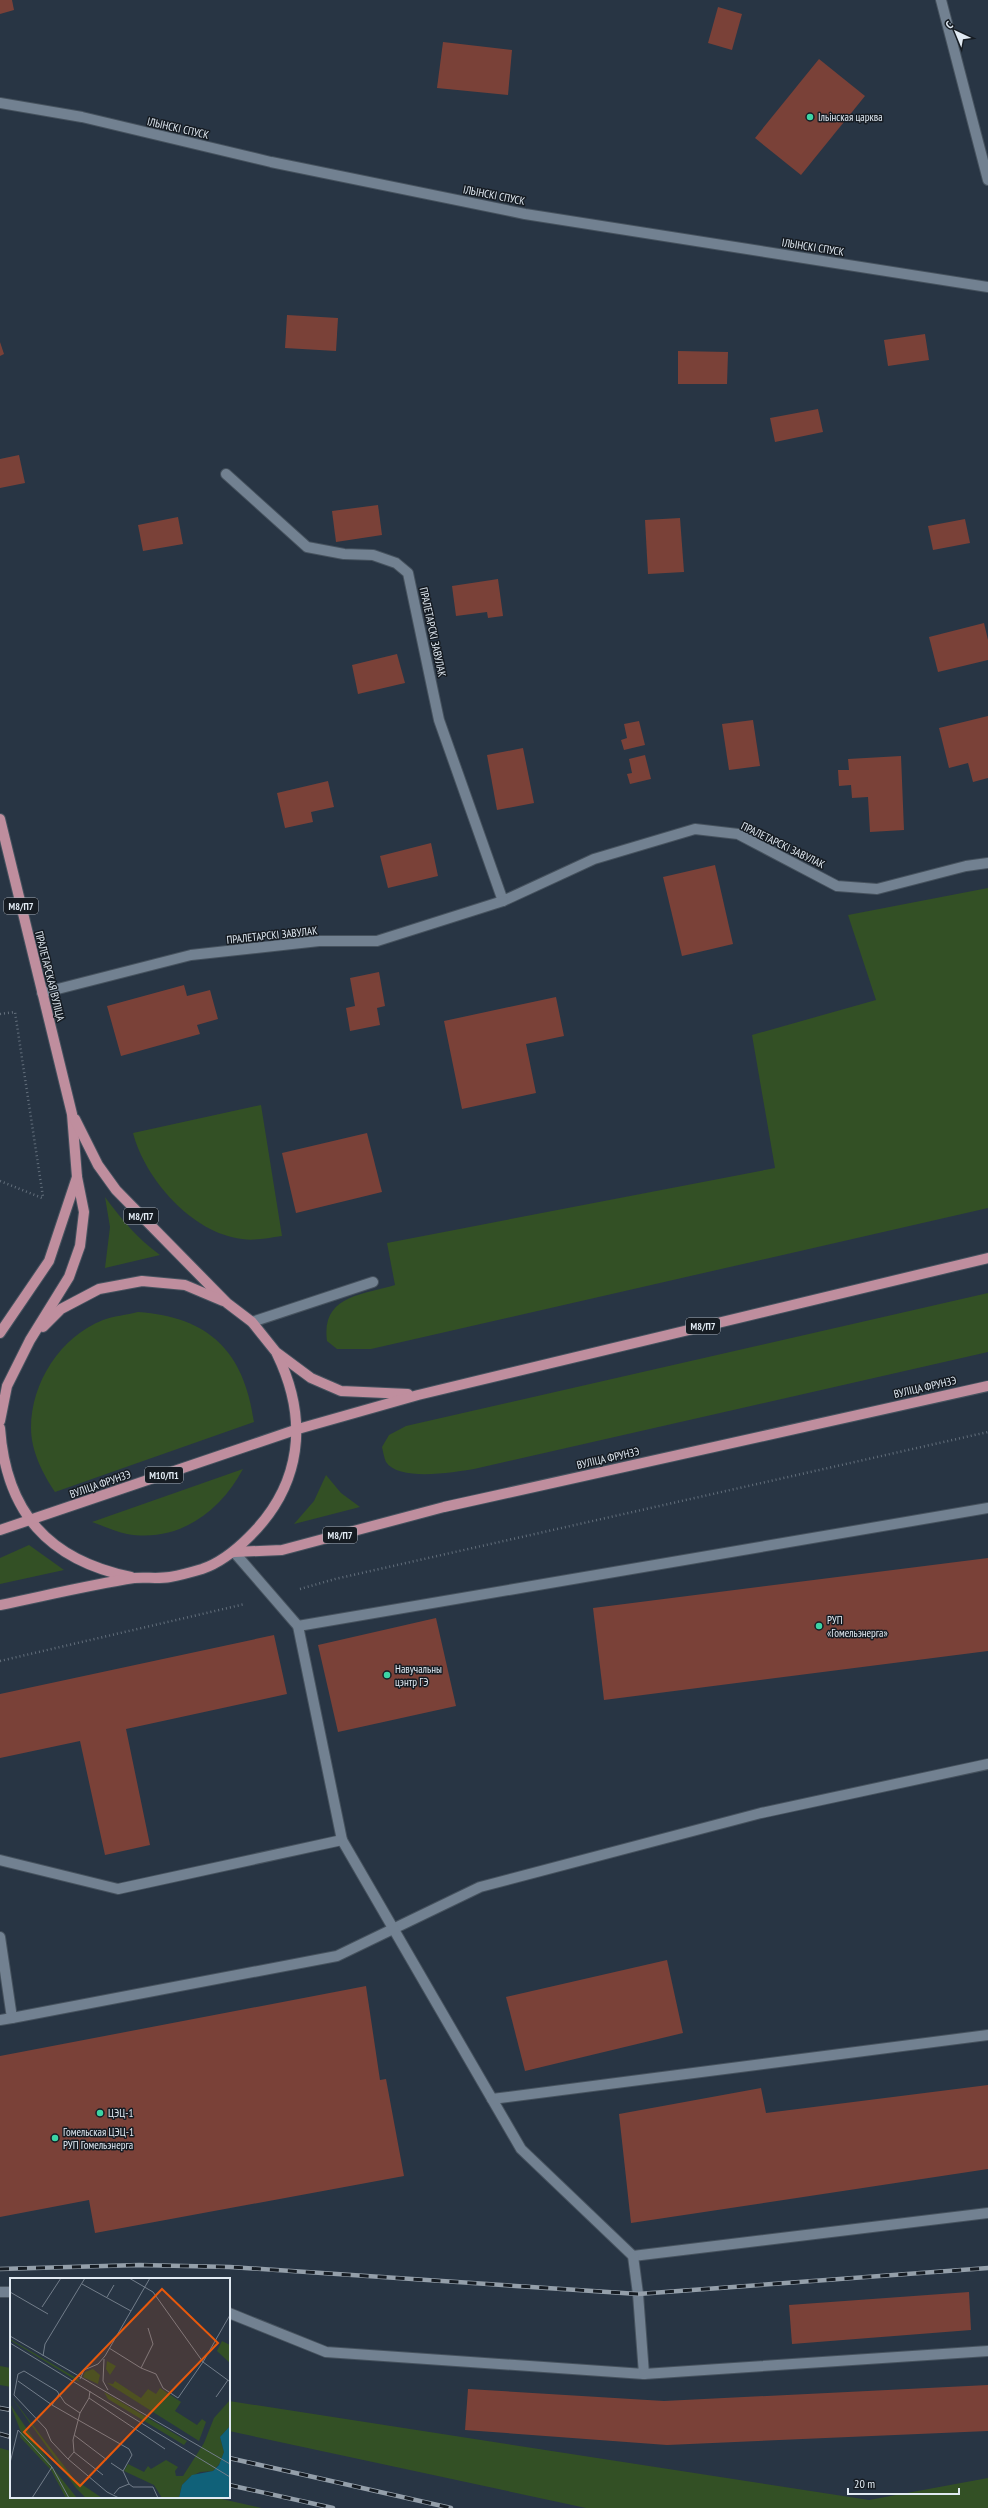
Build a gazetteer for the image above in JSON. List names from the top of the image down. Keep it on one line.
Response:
{"streets":{"main road":["М8/П7","ПРАЛЕТАРСКАЯ ВУЛІЦА","ВУЛІЦА ФРУНЗЭ","М10/П1"],"street":["ІЛЬІНСКІ СПУСК","ПРАЛЕТАРСКІ ЗАВУЛАК"]},"crossings":[["ПРАЛЕТАРСКІ ЗАВУЛАК","ПРАЛЕТАРСКАЯ ВУЛІЦА"],["М8/П7","ПРАЛЕТАРСКАЯ ВУЛІЦА"],["М8/П7","ВУЛІЦА ФРУНЗЭ"]],"places":["Ільінская царква","РУП «Гомельэнерга»","Навучальны цэнтр ГЭ","ЦЭЦ-1","Гомельская ЦЭЦ-1 РУП Гомельэнерга"],"scale_bar":"20 m","north":"top left"}
